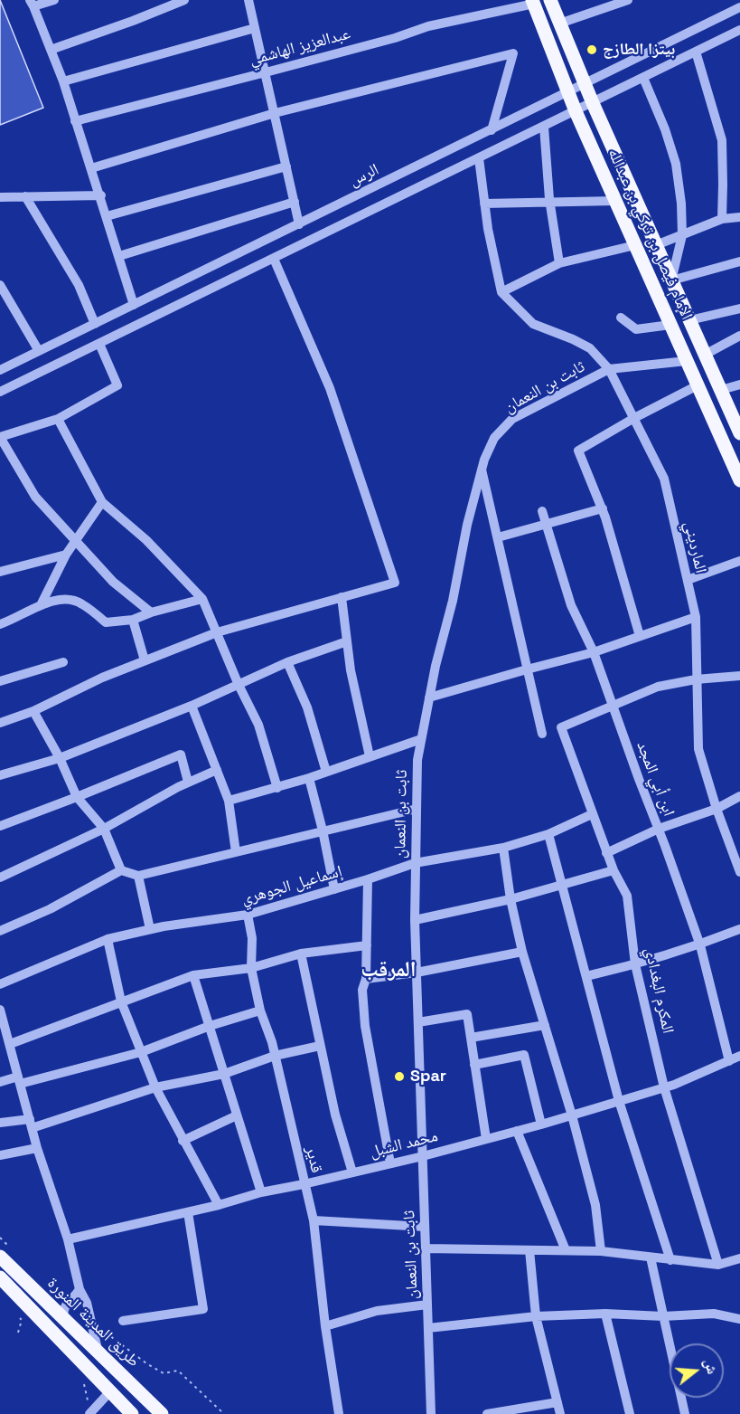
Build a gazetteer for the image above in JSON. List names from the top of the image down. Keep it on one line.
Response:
{"streets":{"main road":["الإمام فيصل بن تركي بن عبدالله","طريق المدينة المنورة"],"street":["عبدالعزيز الهاشمي","الرس","ثابت بن النعمان","المارديني","ابن أبي المجد","إسماعيل الجوهري","المكرم البغدادي","محمد الشبل","قدير"]},"crossings":[["عبدالعزيز الهاشمي","الإمام فيصل بن تركي بن عبدالله"],["الرس","الإمام فيصل بن تركي بن عبدالله"],["الإمام فيصل بن تركي بن عبدالله","ثابت بن النعمان"],["ثابت بن النعمان","المارديني"],["ثابت بن النعمان","إسماعيل الجوهري"],["ثابت بن النعمان","محمد الشبل"],["ابن أبي المجد","المكرم البغدادي"],["ابن أبي المجد","محمد الشبل"],["إسماعيل الجوهري","المكرم البغدادي"],["إسماعيل الجوهري","قدير"],["المكرم البغدادي","محمد الشبل"],["محمد الشبل","قدير"]],"districts":["المرقب"],"places":["بيتزا الطازج","Spar"],"north":"right"}
